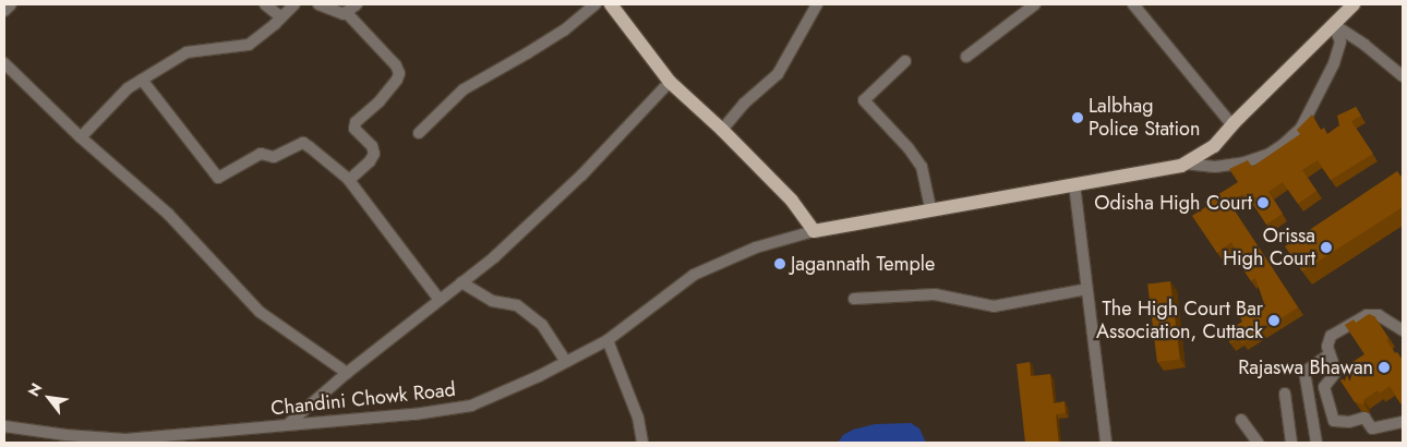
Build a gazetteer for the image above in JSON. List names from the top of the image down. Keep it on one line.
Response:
{"streets":{"street":["Chandini Chowk Road"]},"places":["Lalbhag Police Station","Odisha High Court","Orissa High Court","Jagannath Temple","The High Court Bar Association, Cuttack","Rajaswa Bhawan"],"north":"top left"}
